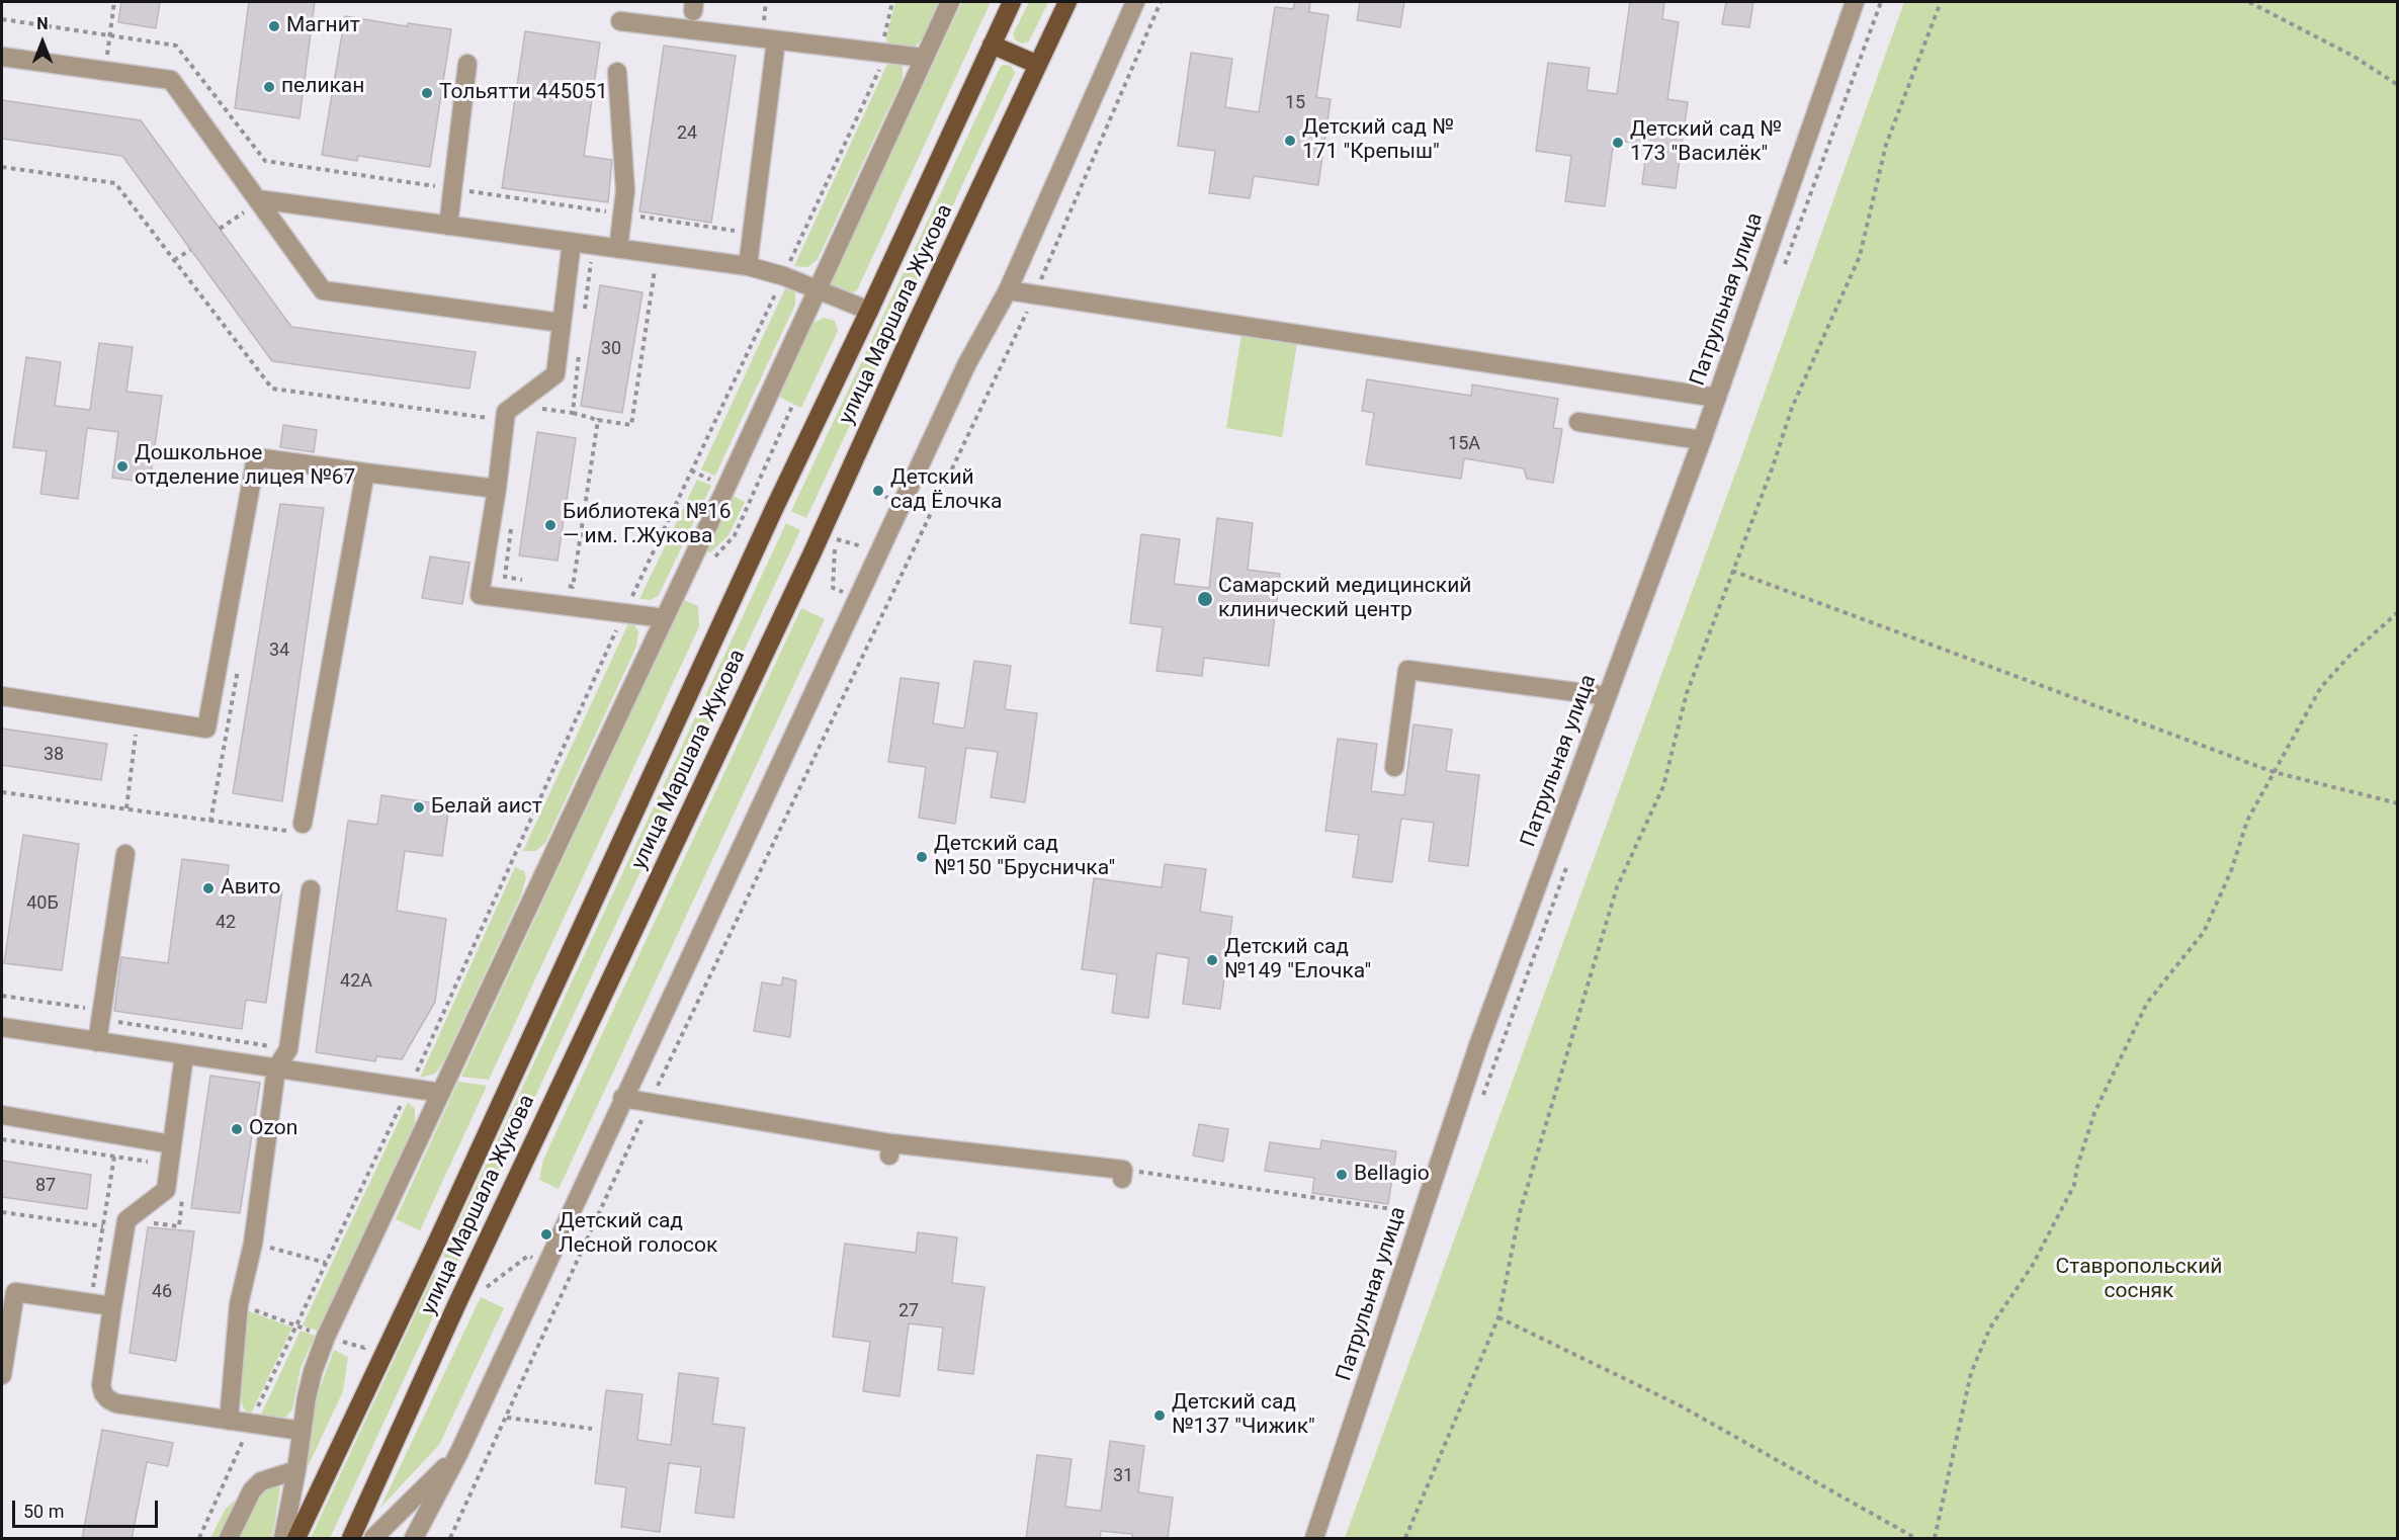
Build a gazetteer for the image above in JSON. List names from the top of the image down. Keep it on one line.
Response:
{"streets":{"main road":["улица Маршала Жукова"],"street":["Патрульная улица"]},"parks":["Ставропольский сосняк"],"places":["Магнит","пеликан","Тольятти 445051","Детский сад № 171 \"Крепыш\"","Детский сад № 173 \"Василёк\"","Дошкольное отделение лицея №67","Детский сад Ёлочка","Библиотека №16 — им. Г.Жукова","Самарский медицинский клинический центр","Белай аист","Детский сад №150 \"Брусничка\"","Авито","Детский сад №149 \"Елочка\"","Ozon","Bellagio","Детский сад Лесной голосок","Детский сад №137 \"Чижик\""],"house_numbers":["15","24","30","15А","34","38","40Б","42","42А","87","46","27","31"],"scale_bar":"50 m","north":"top"}
